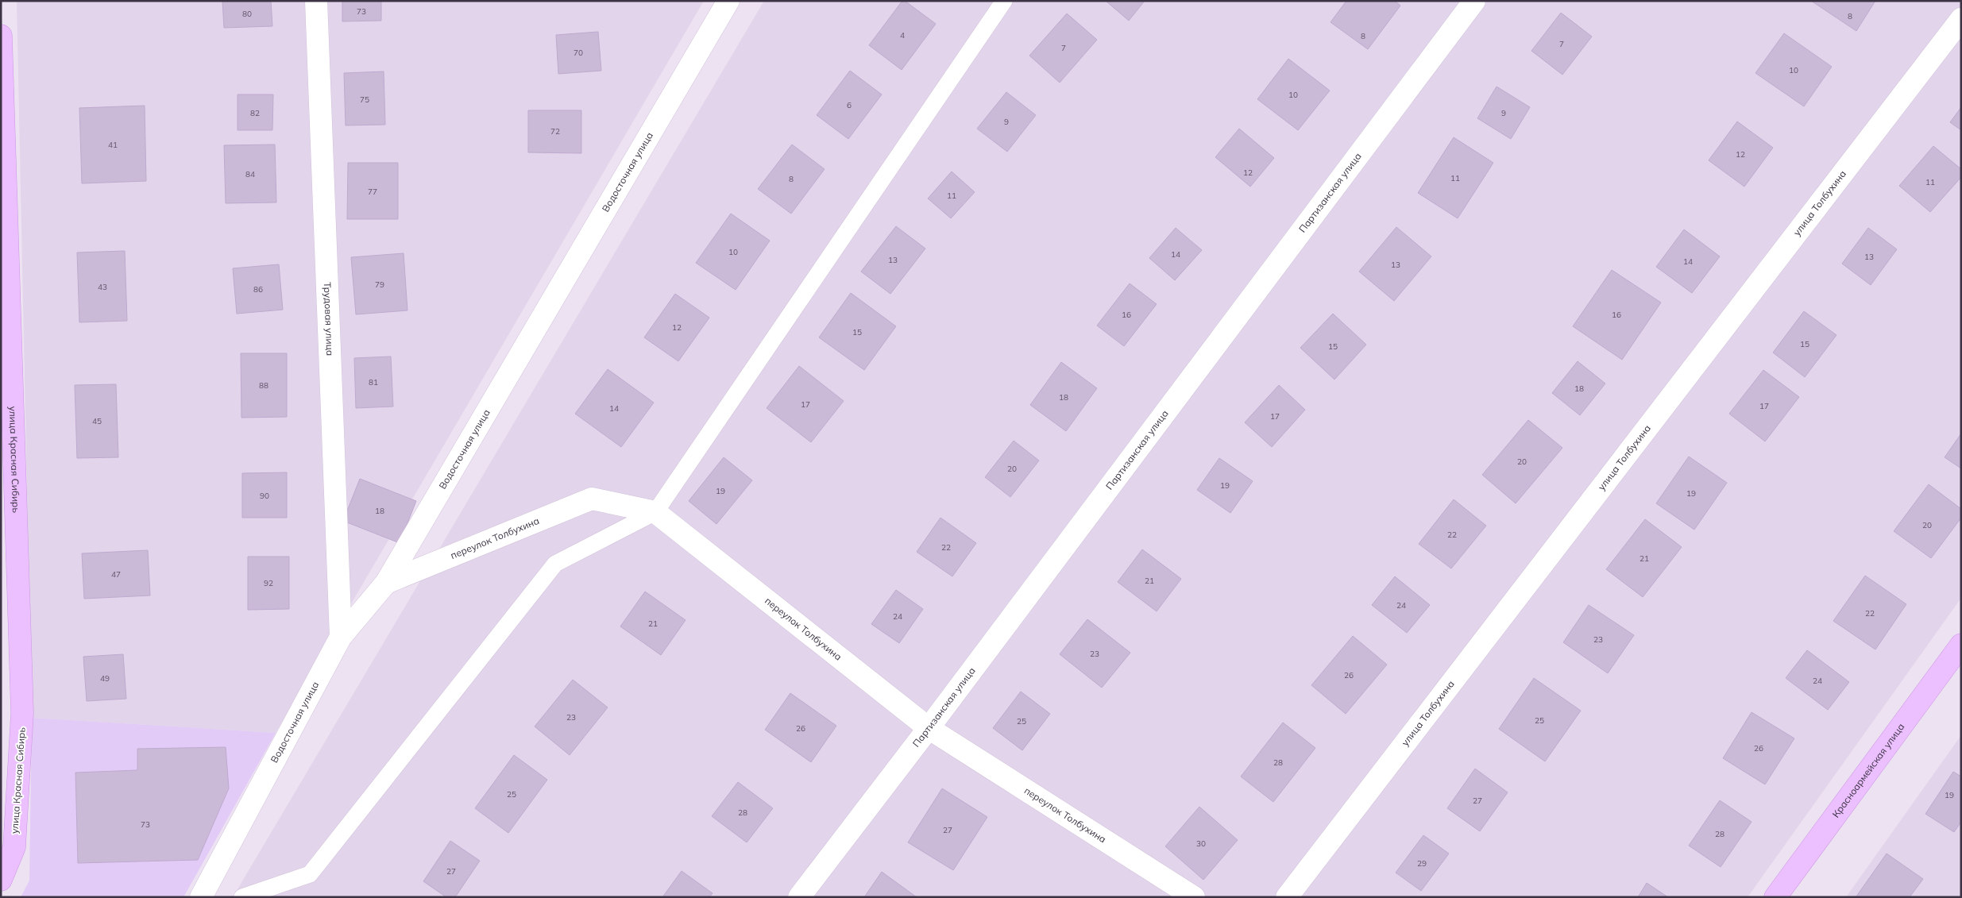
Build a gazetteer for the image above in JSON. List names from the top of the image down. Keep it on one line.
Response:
{"streets":{"main road":["улица Красная Сибирь","Красноармейская улица"],"street":["Водосточная улица","Партизанская улица","улица Толбухина","Трудовая улица","переулок Толбухина"]},"crossings":[["Водосточная улица","Трудовая улица"],["Водосточная улица","переулок Толбухина"],["Партизанская улица","переулок Толбухина"]],"house_numbers":["73","80","8","4","8","7","7","70","10","10","75","6","82","9","9","72","41","12","12","84","11","8","11","77","11","10","14","13","13","14","13","79","43","86","16","16","12","15","15","15","81","88","18","18","17","17","14","17","45","20","20","19","19","19","90","18","20","22","22","21","47","21","92","24","22","24","21","23","23","26","49","24","23","25","25","26","26","28","25","19","27","28","73","27","28","30","29","27"]}
